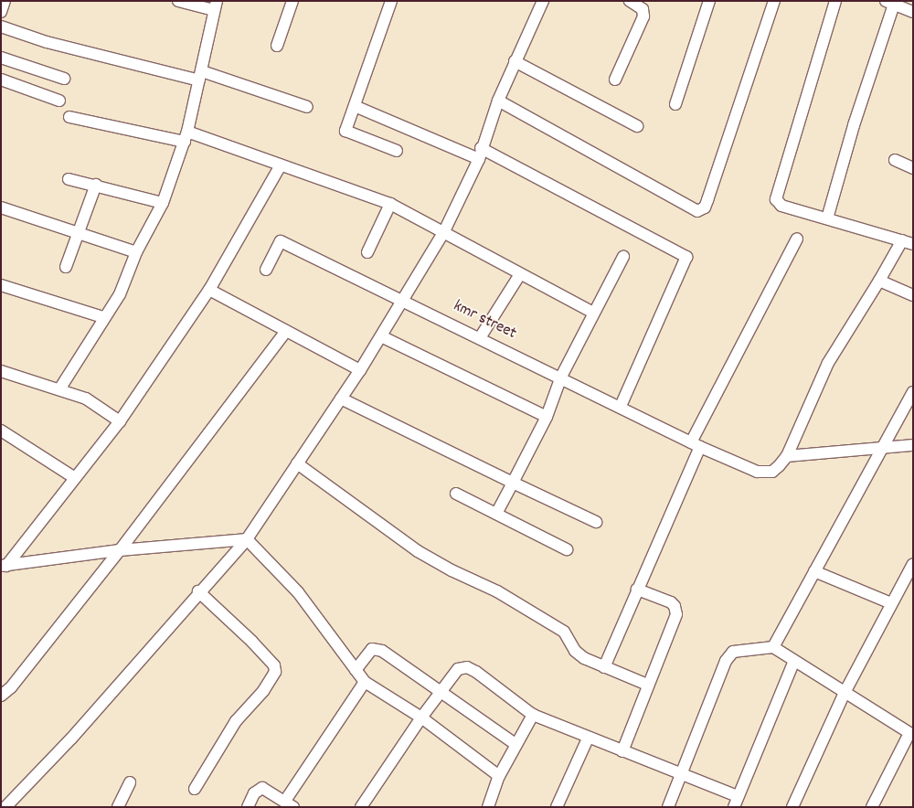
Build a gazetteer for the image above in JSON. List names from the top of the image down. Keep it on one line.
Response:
{"streets":{"street":["kmr street"]}}
